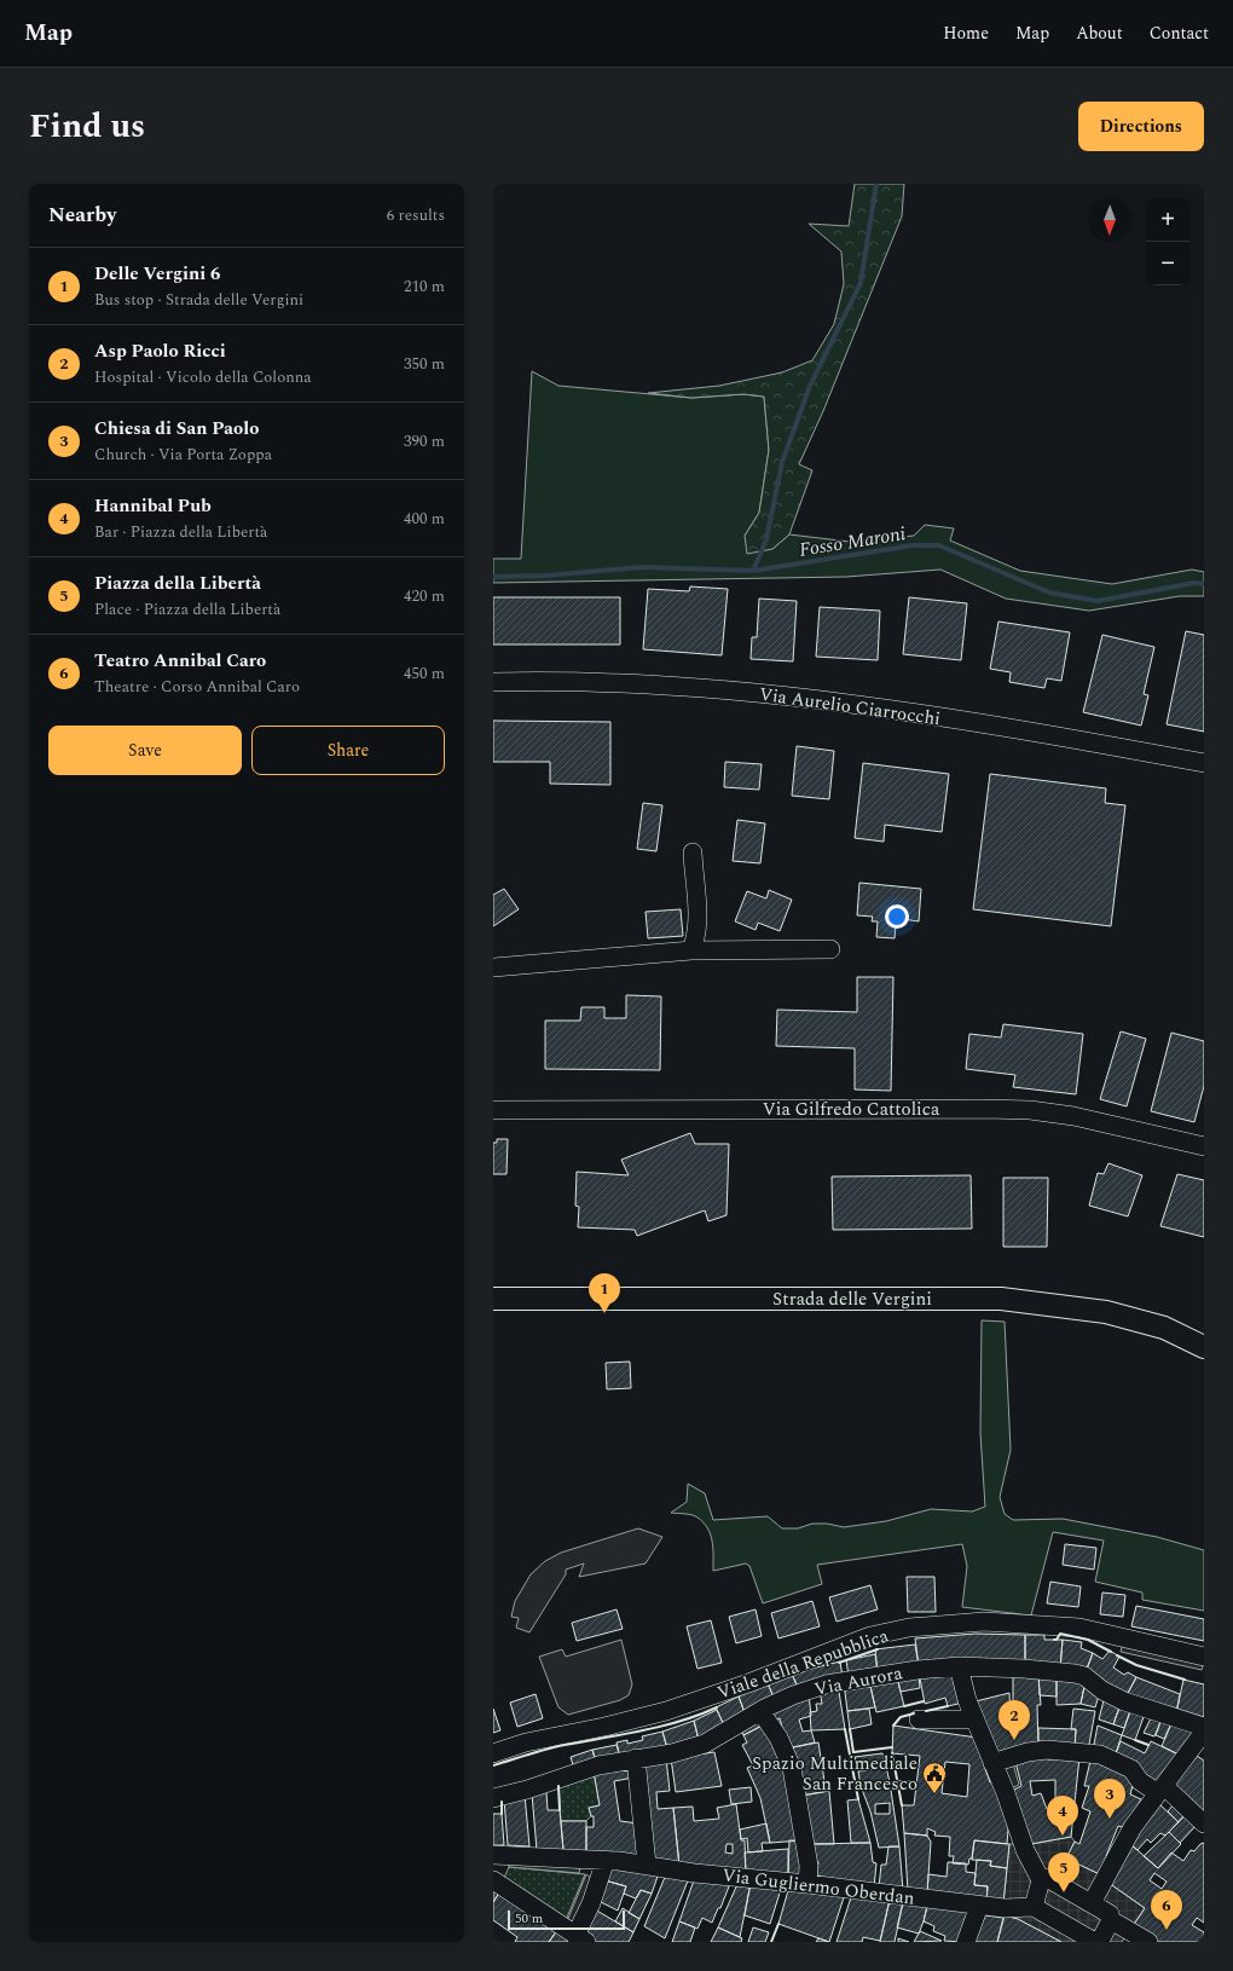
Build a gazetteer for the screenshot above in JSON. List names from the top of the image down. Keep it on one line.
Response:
{"streets":{"main road":["Strada delle Vergini"],"street":["Via Aurelio Ciarrocchi","Via Gilfredo Cattolica","Viale della Repubblica","Via Aurora","Via Gugliermo Oberdan"]},"water":["Fosso Maroni"],"places":{"public building":["Spazio Multimediale San Francesco"]},"scale_bar":"50 m","north":"bottom","page":{"header":"Map","nav":["Home","Map","About","Contact"],"title":"Find us","buttons":["Directions",["Save","Share"]],"heading":["Nearby","6 results"],"map_buttons":["+","−"],"list":[{"mark":"1","name":"Delle Vergini 6","note":"Bus stop · Strada delle Vergini","value":"210 m"},{"mark":"2","name":"Asp Paolo Ricci","note":"Hospital · Vicolo della Colonna","value":"350 m"},{"mark":"3","name":"Chiesa di San Paolo","note":"Church · Via Porta Zoppa","value":"390 m"},{"mark":"4","name":"Hannibal Pub","note":"Bar · Piazza della Libertà","value":"400 m"},{"mark":"5","name":"Piazza della Libertà","note":"Place · Piazza della Libertà","value":"420 m"},{"mark":"6","name":"Teatro Annibal Caro","note":"Theatre · Corso Annibal Caro","value":"450 m"}],"pins":["1","2","3","4","5","6"],"scale":"50 m"}}
